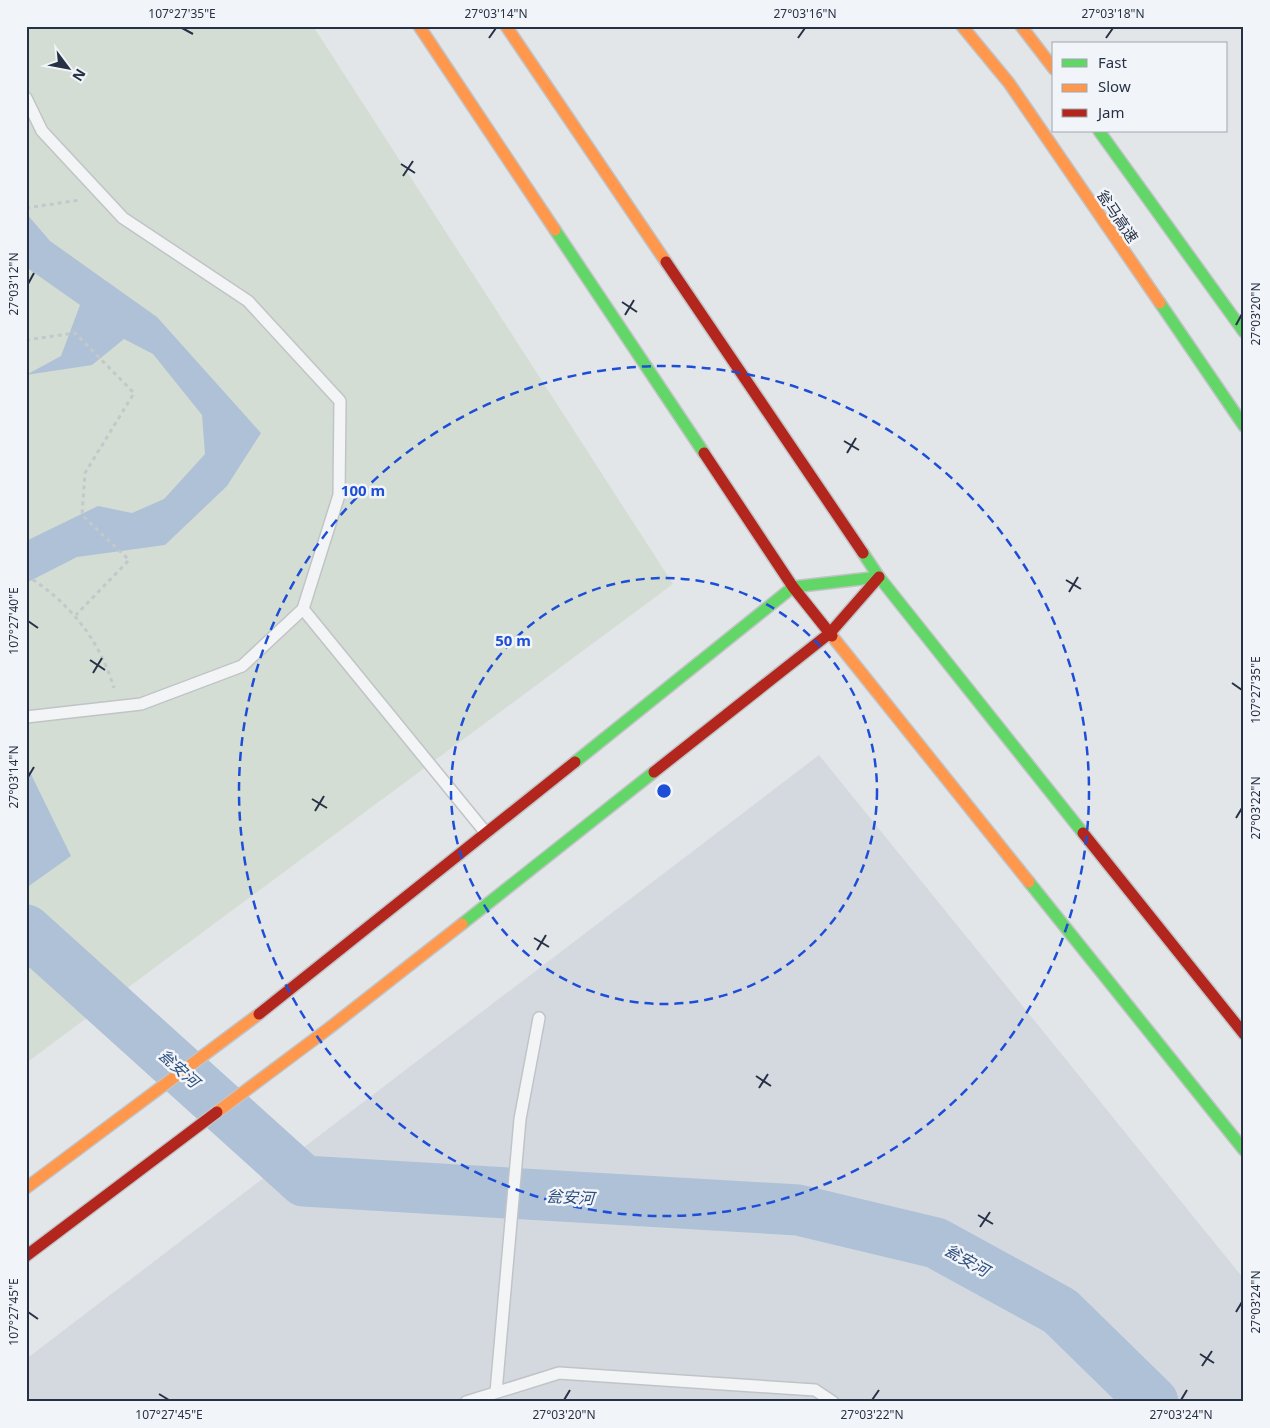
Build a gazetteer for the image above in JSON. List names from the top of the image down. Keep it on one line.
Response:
{"streets":{"main road":["瓮马高速"]},"water":["瓮安河"],"legend":["Fast","Slow","Jam"],"north":"bottom right","coordinates":["107°27'35\"E","27°03'14\"N","27°03'16\"N","27°03'18\"N","27°03'12\"N","27°03'20\"N","107°27'40\"E","27°03'22\"N","27°03'24\"N","107°27'45\"E"],"rings":["100 m","50 m"]}
